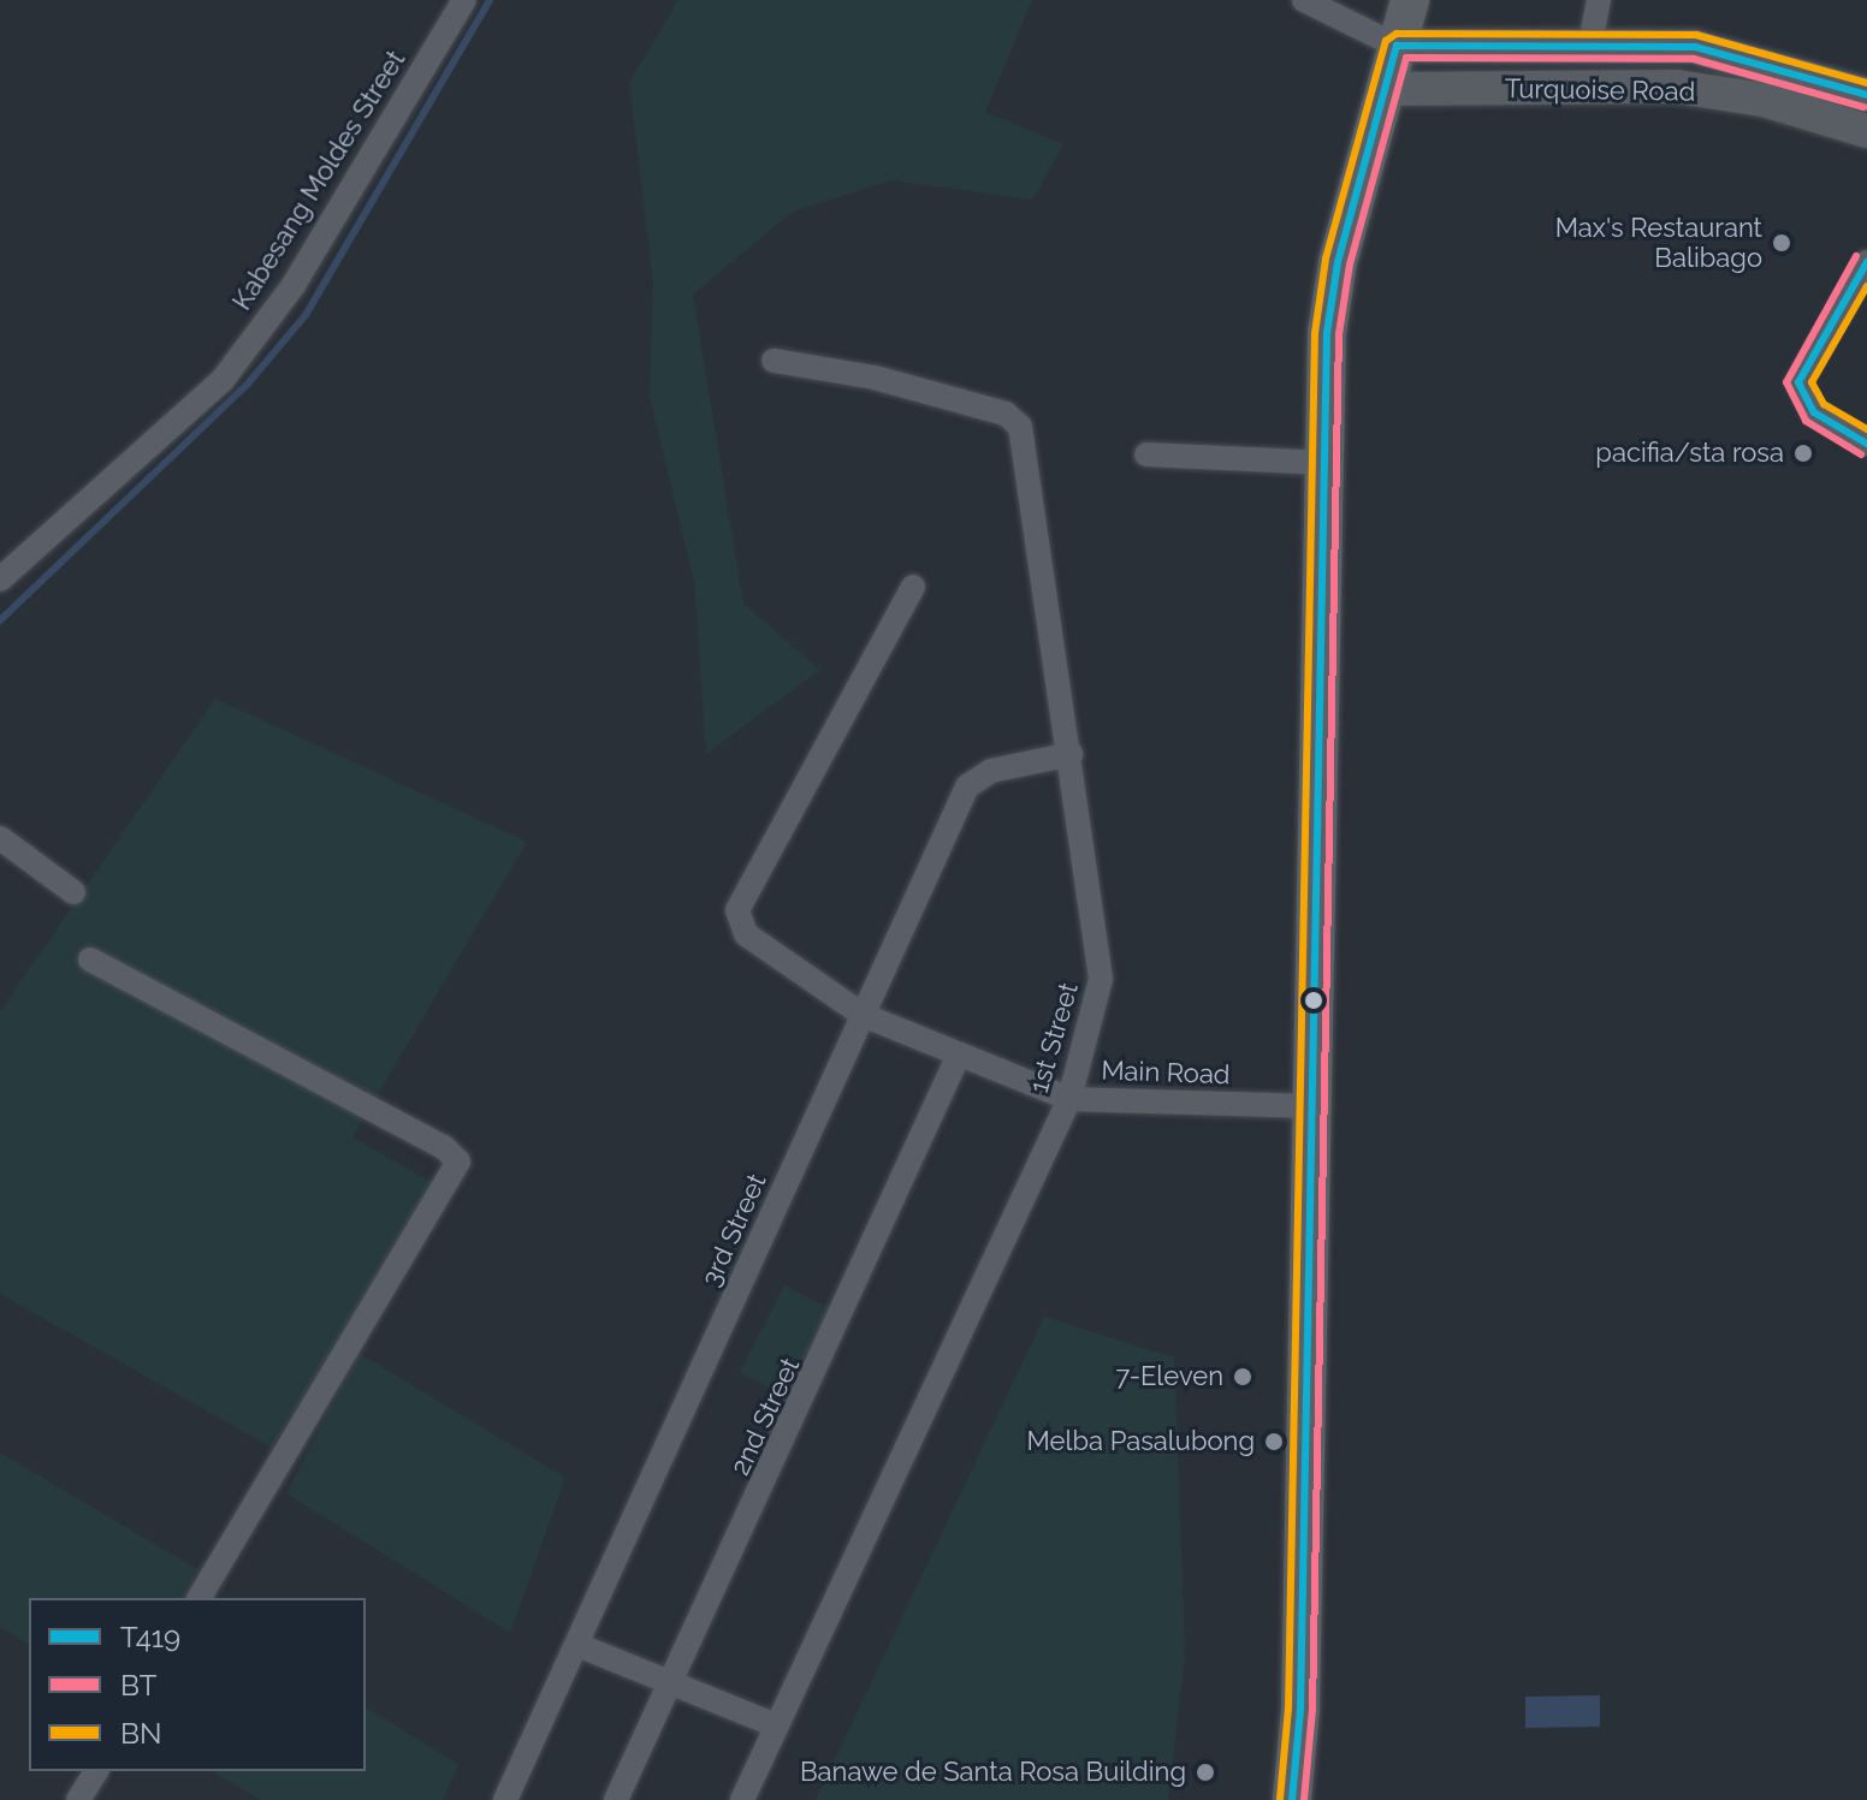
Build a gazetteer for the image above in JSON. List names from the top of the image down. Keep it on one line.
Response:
{"streets":{"street":["Turquoise Road","Kabesang Moldes Street","1st Street","Main Road","3rd Street","2nd Street"]},"crossings":[["1st Street","Main Road"],["1st Street","3rd Street"],["Main Road","3rd Street"],["Main Road","2nd Street"]],"places":["Max's Restaurant Balibago","pacifia/sta rosa","7-Eleven","Melba Pasalubong","Banawe de Santa Rosa Building"],"lines":["transit line BN","transit line T419","transit line BT"],"legend":["T419","BT","BN"]}
